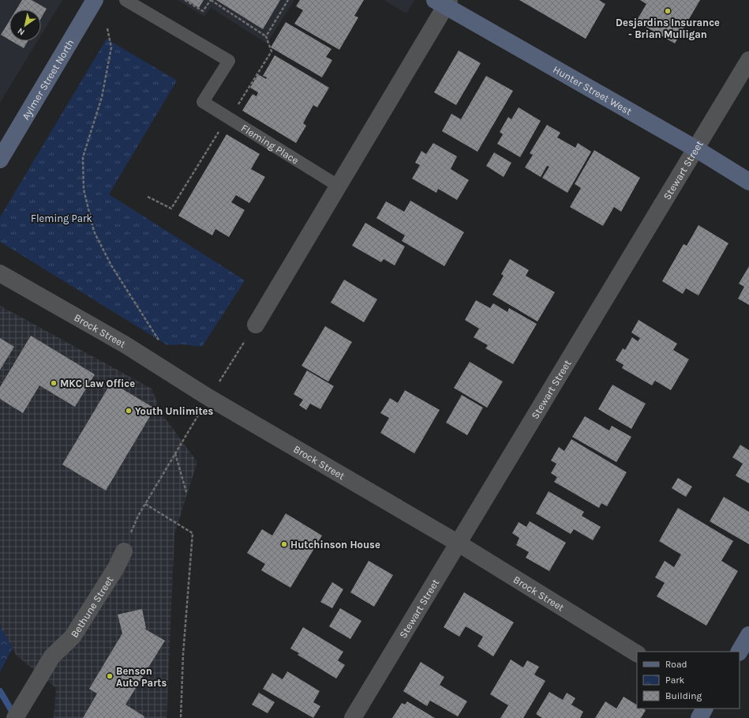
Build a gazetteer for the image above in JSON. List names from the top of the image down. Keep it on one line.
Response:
{"streets":{"main road":["Aylmer Street North","Hunter Street West"],"street":["Stewart Street","Brock Street","Bethune Street"],"lane":["Fleming Place"]},"crossings":[["Hunter Street West","Stewart Street"],["Stewart Street","Brock Street"]],"parks":["Fleming Park"],"places":["Desjardins Insurance - Brian Mulligan","MKC Law Office","Youth Unlimites","Hutchinson House","Benson Auto Parts"],"legend":["Road","Park","Building"],"north":"bottom left"}
